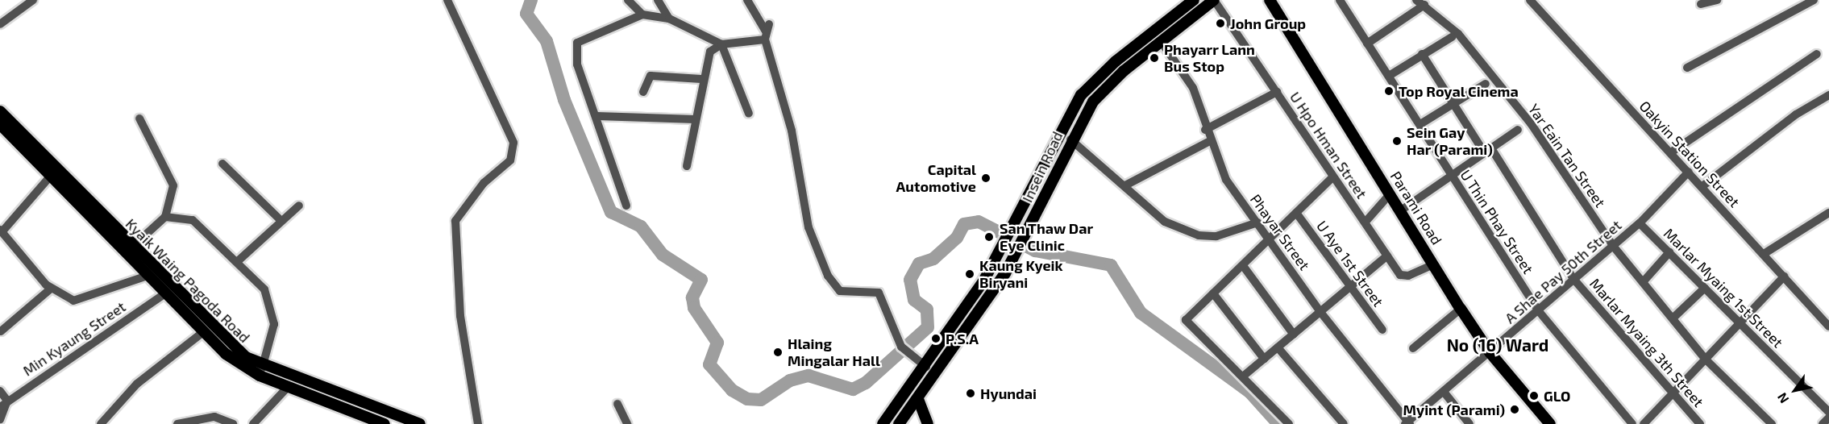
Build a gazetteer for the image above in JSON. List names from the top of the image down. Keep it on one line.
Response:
{"streets":{"main road":["Insein Road","Parami Road","Kyaik Waing Pagoda Road"],"street":["U Hpo Hman Street","Oakyin Station Street","Yar Eain Tan Street","U Thin Phay Street","Phayar Street","U Aye 1st Street","A Shae Pay 50th Street","Marlar Myaing 1st Street","Min Kyaung Street","Marlar Myaing 3th Street"]},"crossings":[["U Hpo Hman Street","Insein Road"],["U Hpo Hman Street","Parami Road"],["Oakyin Station Street","A Shae Pay 50th Street"],["Yar Eain Tan Street","A Shae Pay 50th Street"],["Insein Road","Phayar Street"],["Parami Road","A Shae Pay 50th Street"],["U Thin Phay Street","A Shae Pay 50th Street"],["Phayar Street","A Shae Pay 50th Street"],["A Shae Pay 50th Street","Marlar Myaing 1st Street"],["A Shae Pay 50th Street","Marlar Myaing 3th Street"],["Kyaik Waing Pagoda Road","Min Kyaung Street"]],"districts":["No (16) Ward"],"places":["John Group","Phayarr Lann Bus Stop","Top Royal Cinema","Sein Gay Har (Parami)","Capital Automotive","San Thaw Dar Eye Clinic","Kaung Kyeik Biryani","P.S.A","Hlaing Mingalar Hall","Hyundai","GLO","Myint (Parami)"],"north":"bottom left"}
